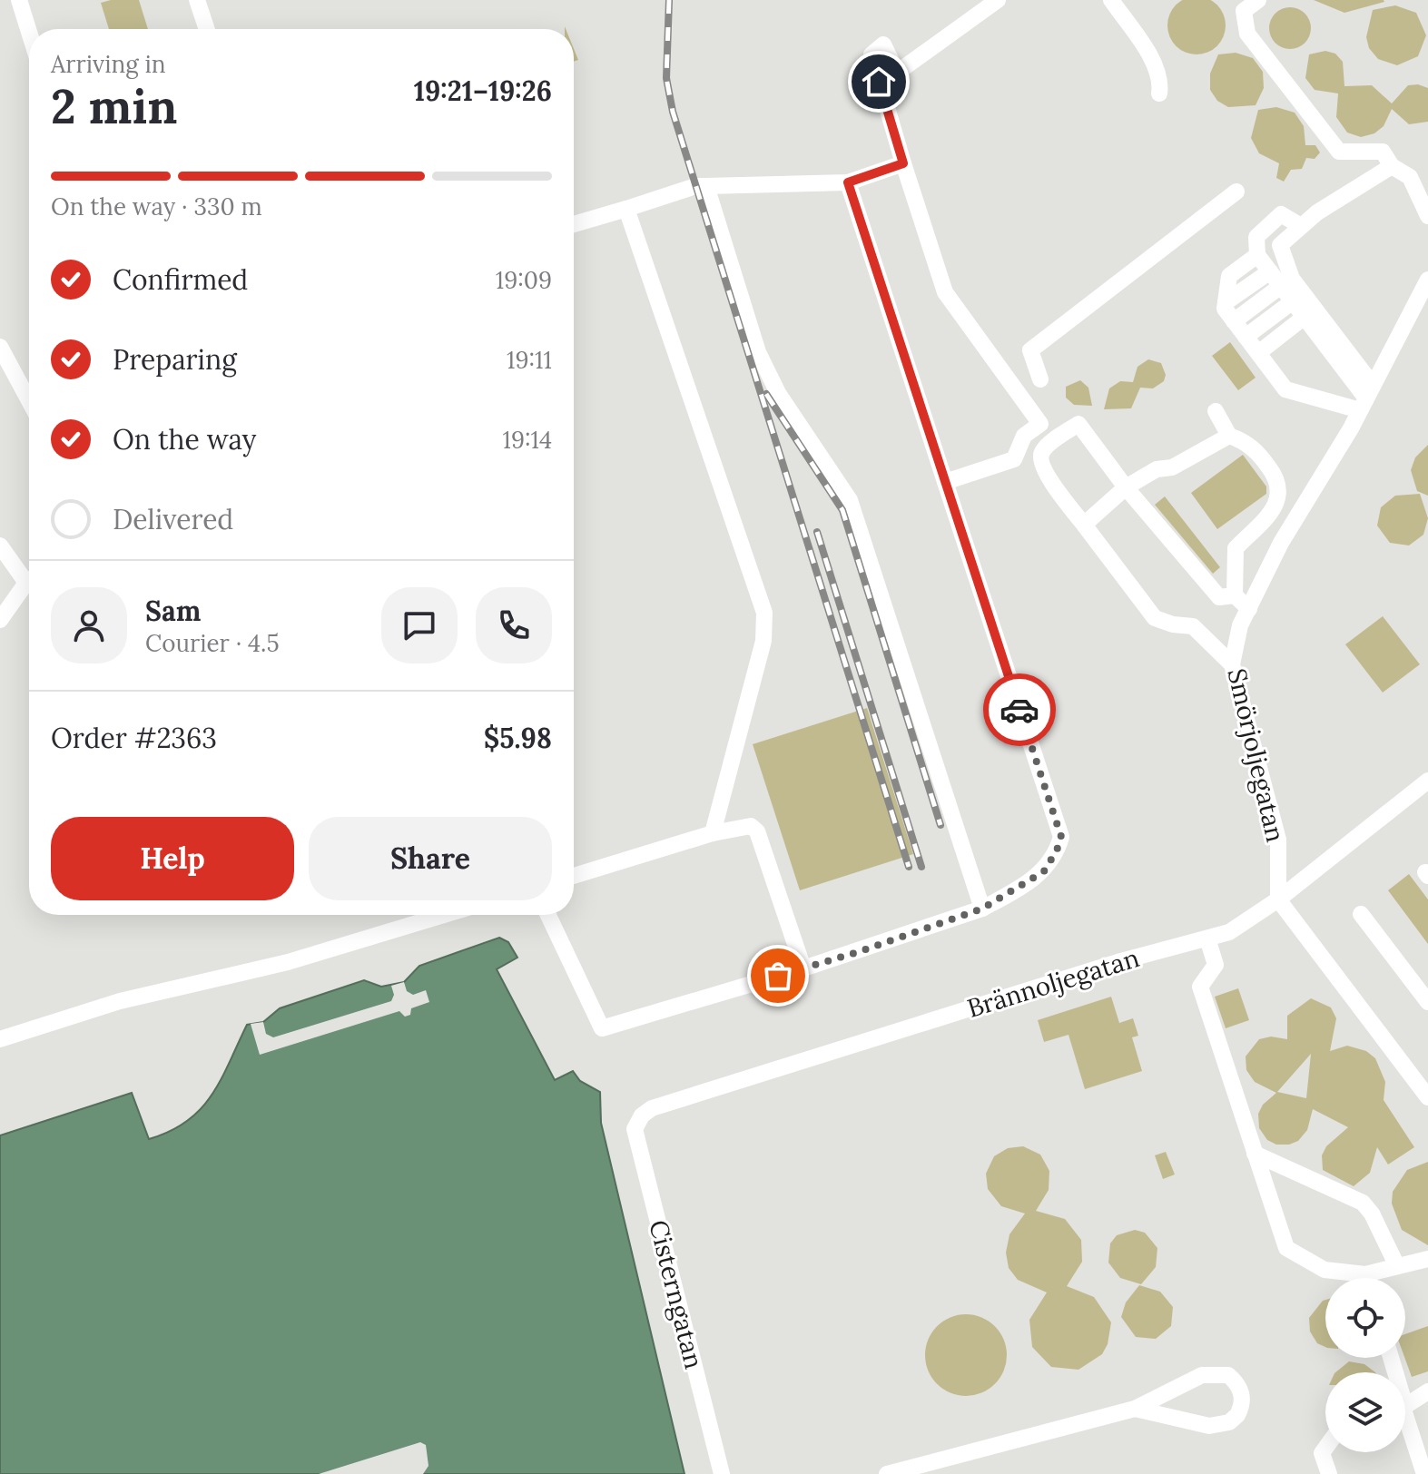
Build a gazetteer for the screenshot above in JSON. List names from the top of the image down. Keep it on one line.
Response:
{"streets":{"street":["Smörjoljegatan","Brännoljegatan","Cisterngatan"]},"crossings":[["Smörjoljegatan","Brännoljegatan"],["Brännoljegatan","Cisterngatan"]],"page":{"heading":["2 min","Arriving in","19:21–19:26"],"panel":["Sam","Courier · 4.5","Order #2363","$5.98"],"bar":"On the way · 330 m","list":[["Confirmed","19:09"],["Preparing","19:11"],["On the way","19:14"],"Delivered"],"buttons":["Help","Share"]}}
